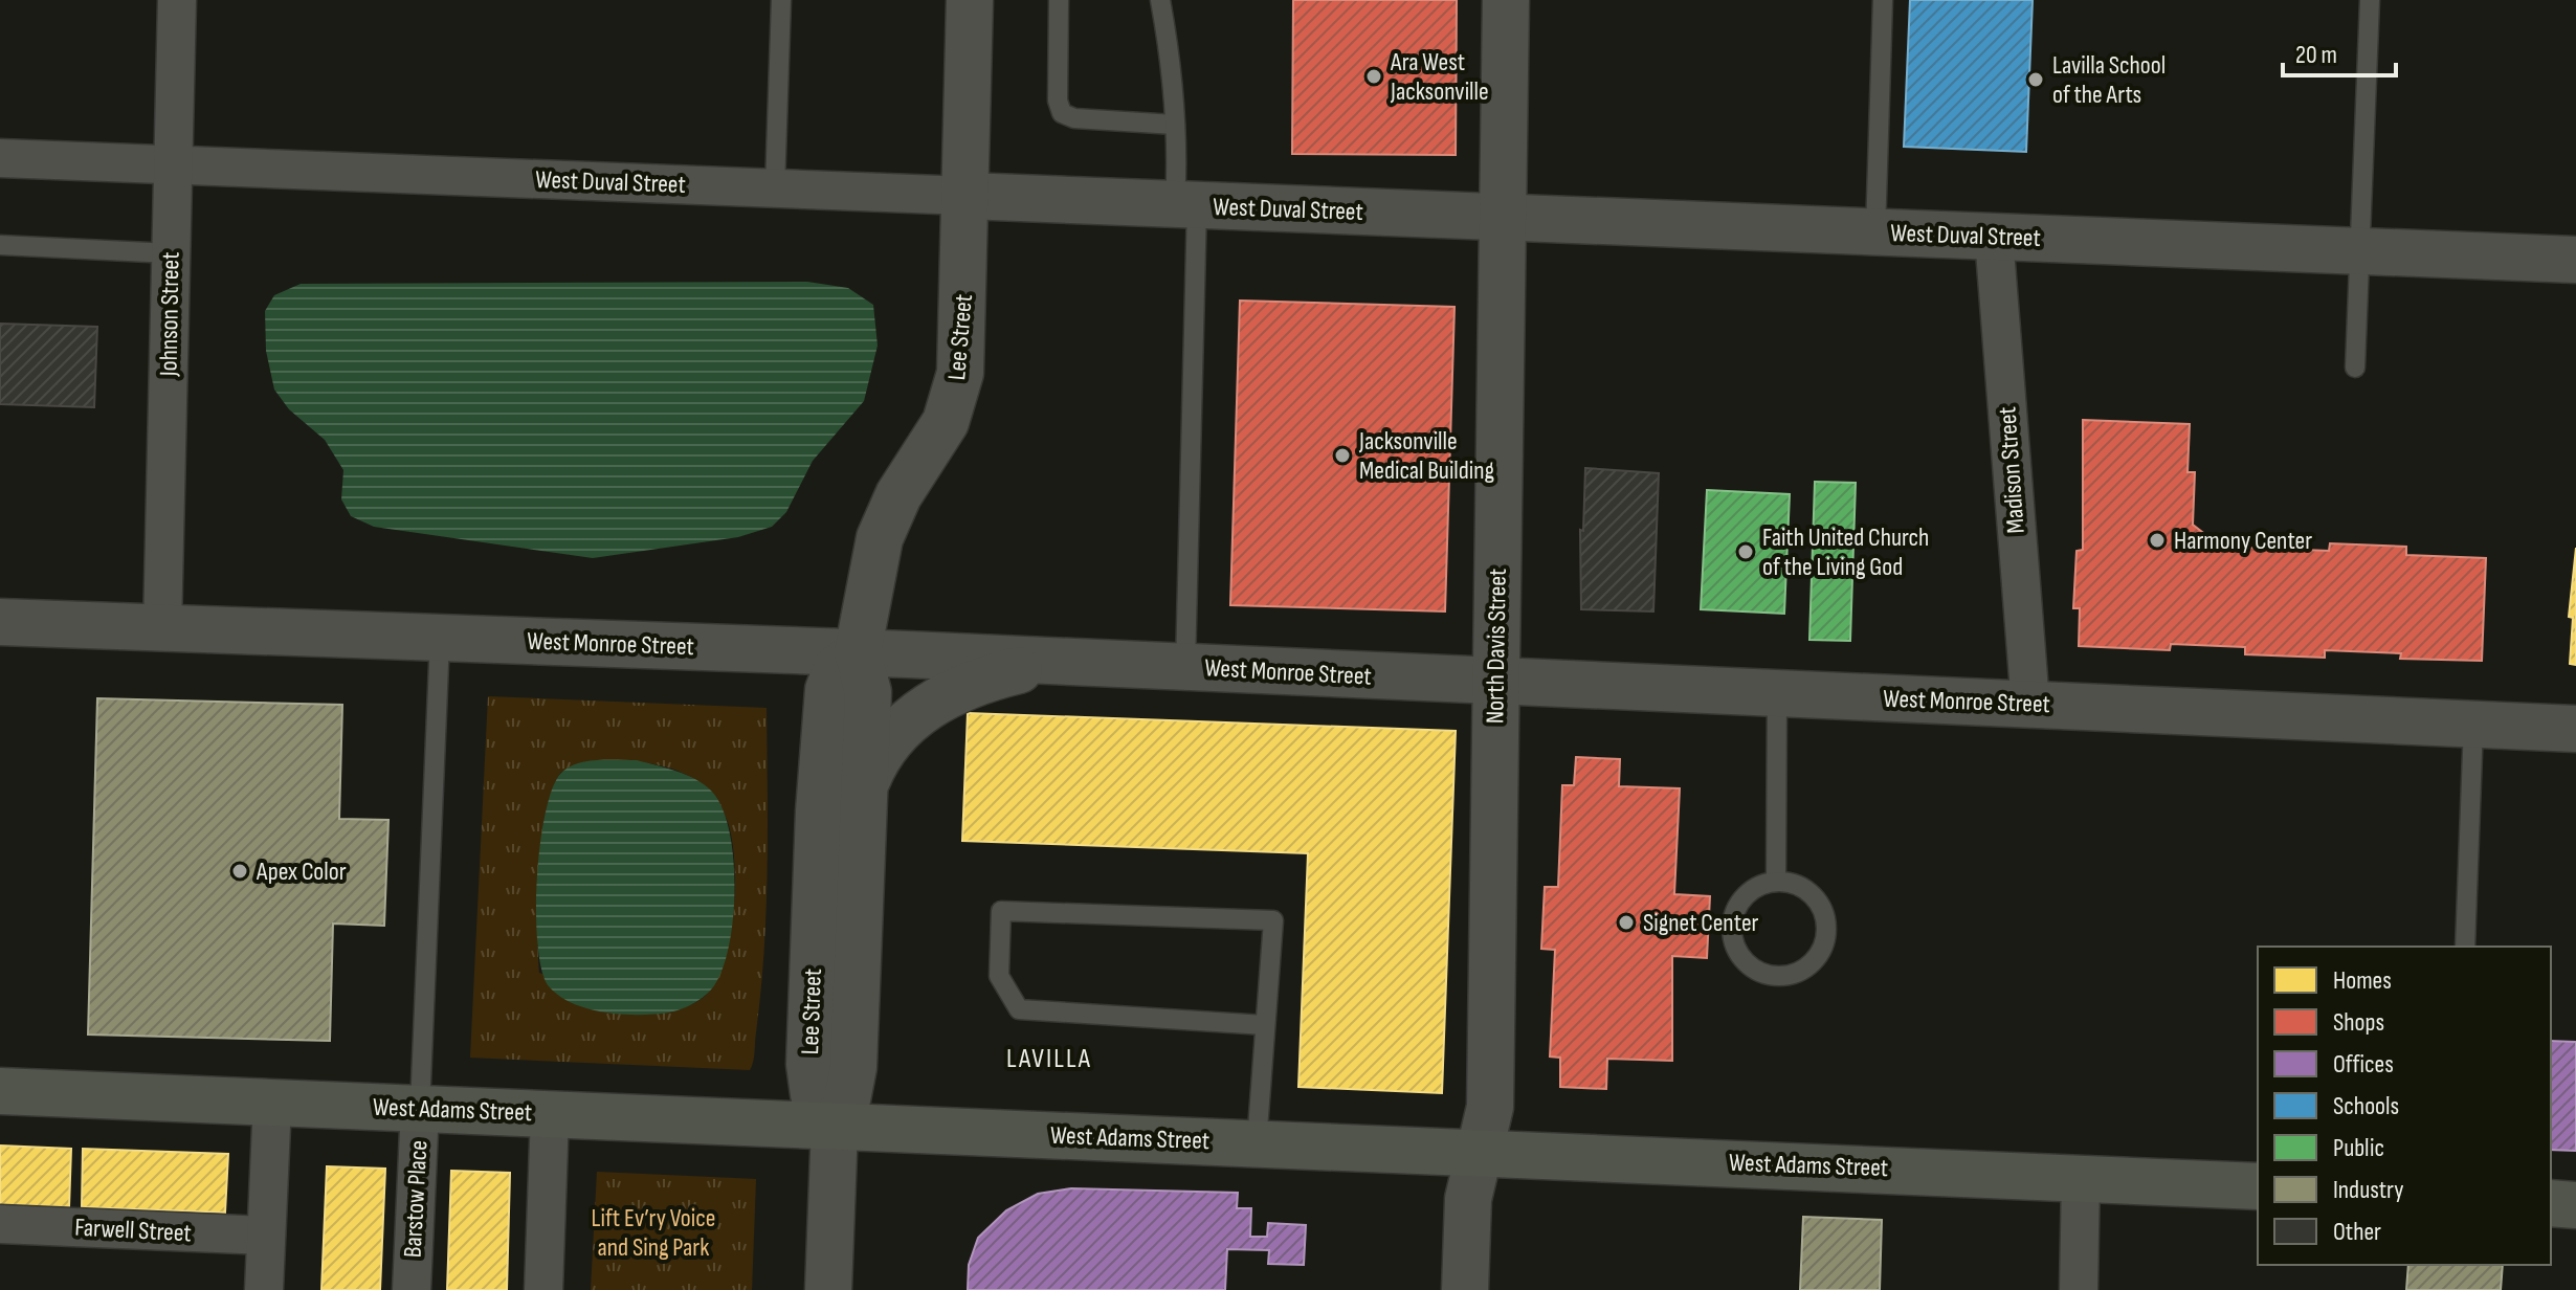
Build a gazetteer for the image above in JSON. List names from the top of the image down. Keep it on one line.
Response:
{"streets":{"main road":["West Adams Street"],"street":["West Duval Street","Johnson Street","Lee Street","Madison Street","West Monroe Street","North Davis Street","Barstow Place","Farwell Street"]},"crossings":[["West Duval Street","Johnson Street"],["West Duval Street","Lee Street"],["West Duval Street","Madison Street"],["West Duval Street","North Davis Street"],["Johnson Street","West Monroe Street"],["Lee Street","West Monroe Street"],["Lee Street","West Adams Street"],["Madison Street","West Monroe Street"],["West Monroe Street","North Davis Street"],["North Davis Street","West Adams Street"],["West Adams Street","Barstow Place"]],"districts":["LAVILLA"],"parks":["Lift Ev’ry Voice and Sing Park"],"places":["Ara West Jacksonville","Lavilla School of the Arts","Jacksonville Medical Building","Harmony Center","Faith United Church of the Living God","Apex Color","Signet Center"],"legend":["Homes","Shops","Offices","Schools","Public","Industry","Other"],"scale_bar":"20 m"}
